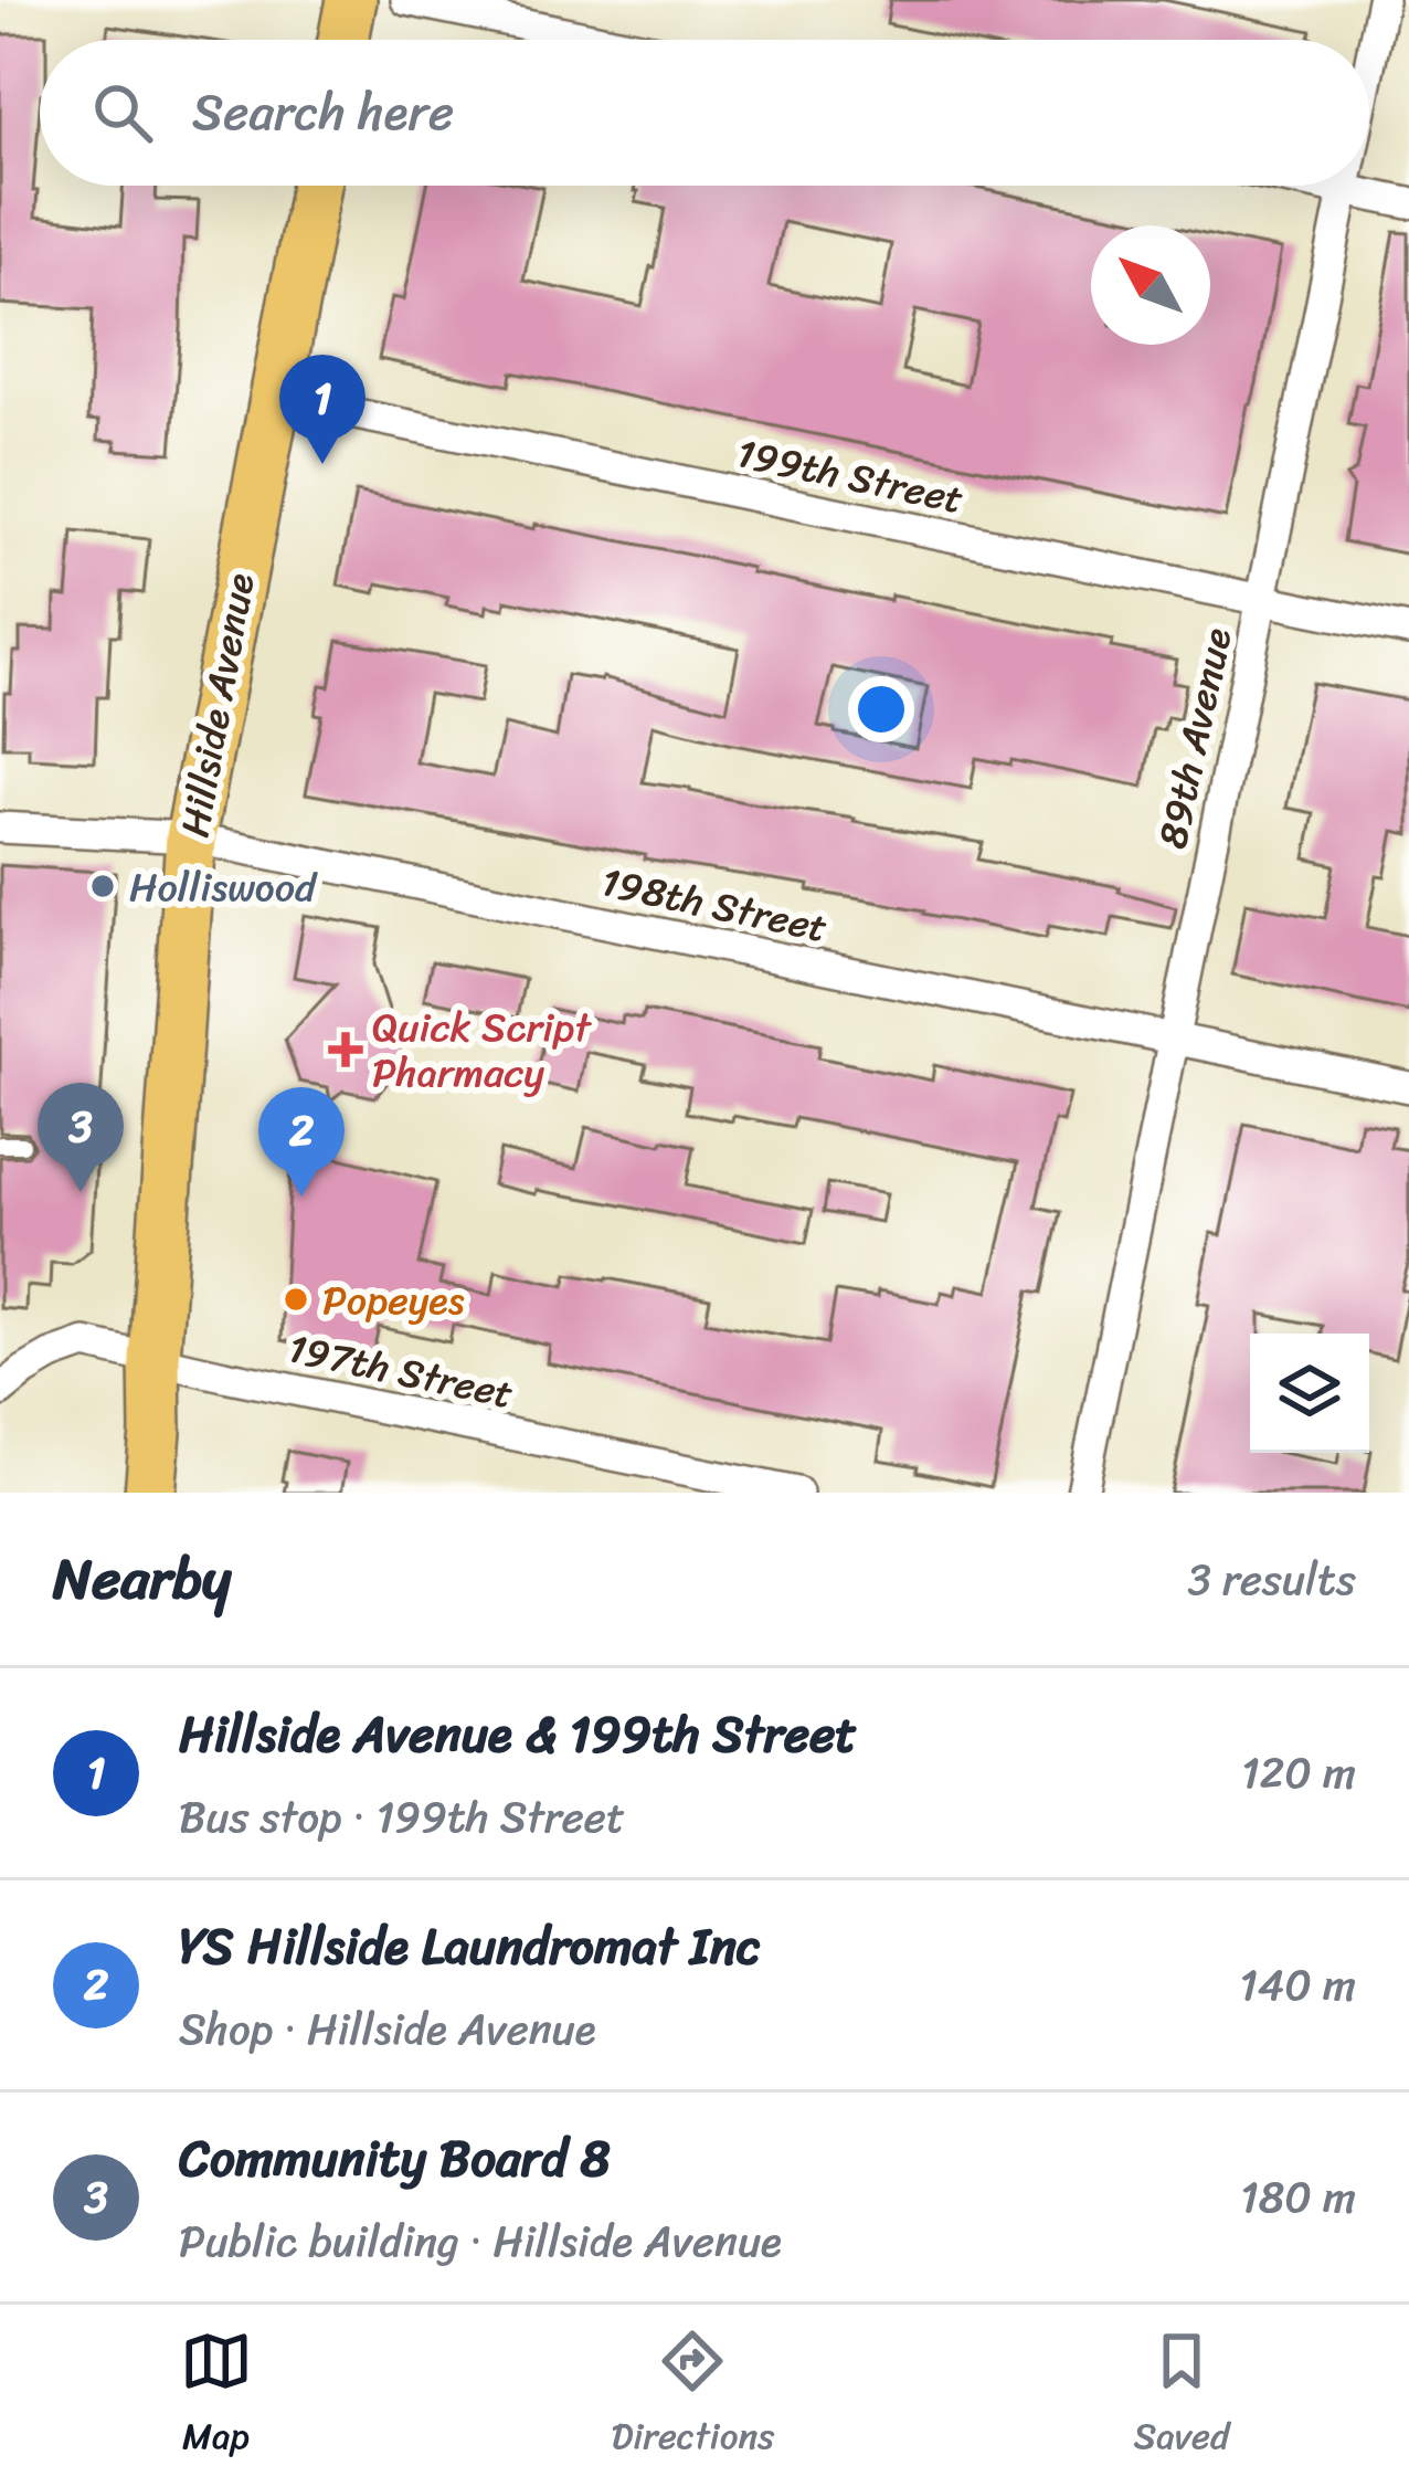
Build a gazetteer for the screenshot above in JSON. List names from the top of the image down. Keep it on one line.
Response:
{"streets":{"main road":["Hillside Avenue"],"street":["199th Street","89th Avenue","198th Street","197th Street"]},"crossings":[["199th Street","Hillside Avenue"],["199th Street","89th Avenue"],["Hillside Avenue","198th Street"],["Hillside Avenue","197th Street"],["89th Avenue","198th Street"]],"places":{"other":["Holliswood","Popeyes"],"health":["Quick Script Pharmacy"]},"north":"top left","page":{"search":"Search here","pins":["1","3","2"],"heading":["Nearby","3 results"],"list":[{"mark":"1","name":"Hillside Avenue & 199th Street","note":"Bus stop · 199th Street","value":"120 m"},{"mark":"2","name":"YS Hillside Laundromat Inc","note":"Shop · Hillside Avenue","value":"140 m"},{"mark":"3","name":"Community Board 8","note":"Public building · Hillside Avenue","value":"180 m"}],"nav":["Map","Directions","Saved"]}}
